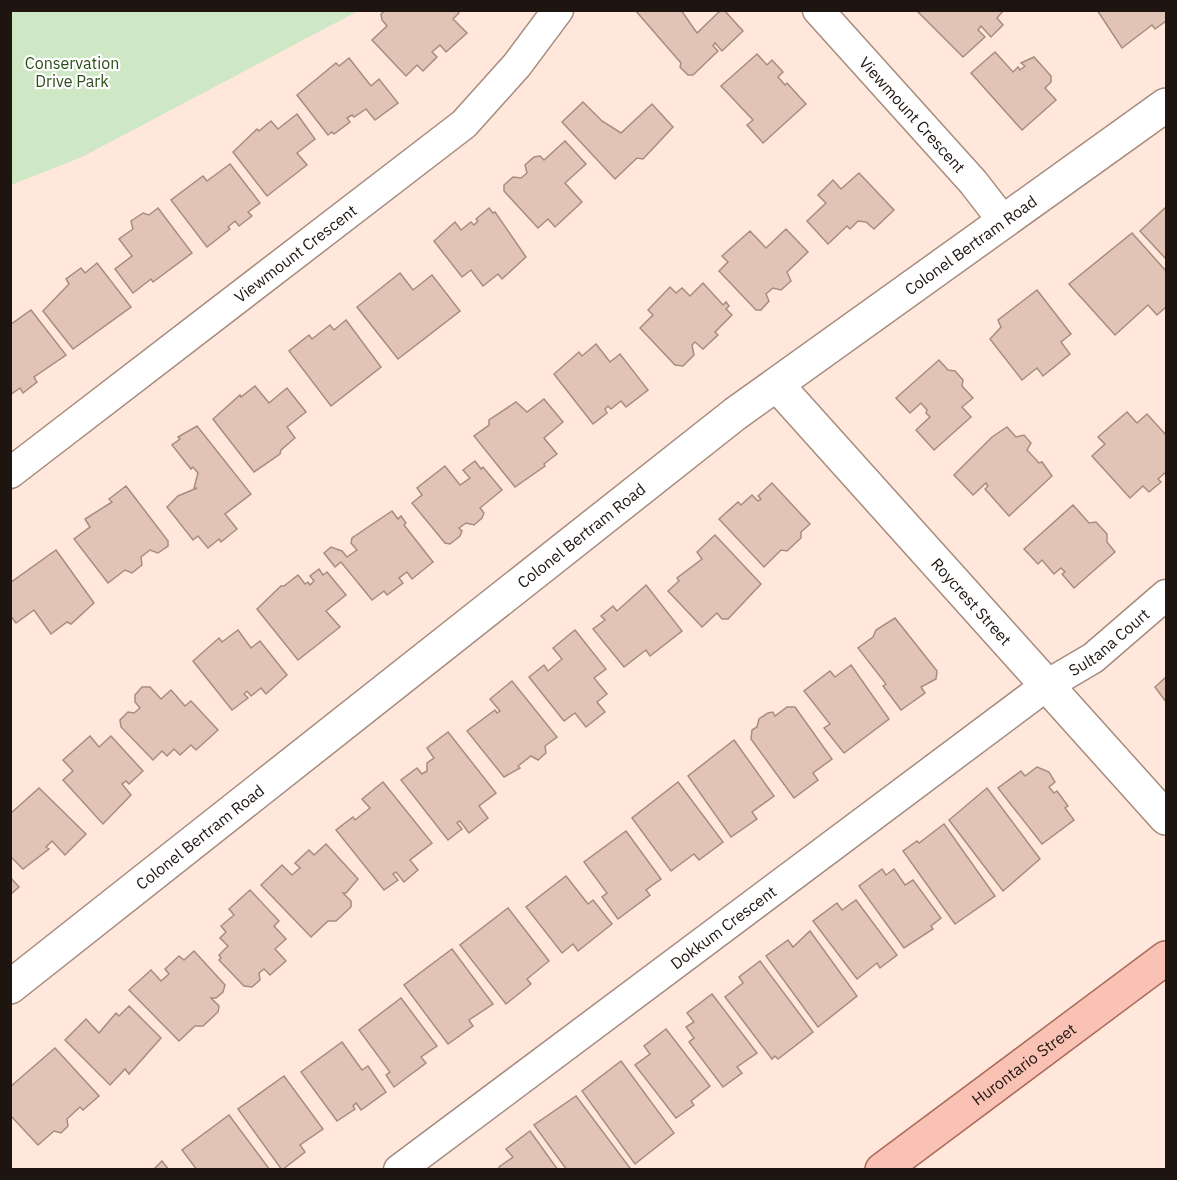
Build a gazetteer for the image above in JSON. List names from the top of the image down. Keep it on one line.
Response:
{"streets":{"main road":["Hurontario Street"],"street":["Viewmount Crescent","Colonel Bertram Road","Roycrest Street","Sultana Court","Dokkum Crescent"]},"crossings":[["Viewmount Crescent","Colonel Bertram Road"],["Colonel Bertram Road","Roycrest Street"],["Roycrest Street","Sultana Court"],["Roycrest Street","Dokkum Crescent"],["Sultana Court","Dokkum Crescent"]],"parks":["Conservation Drive Park"]}
